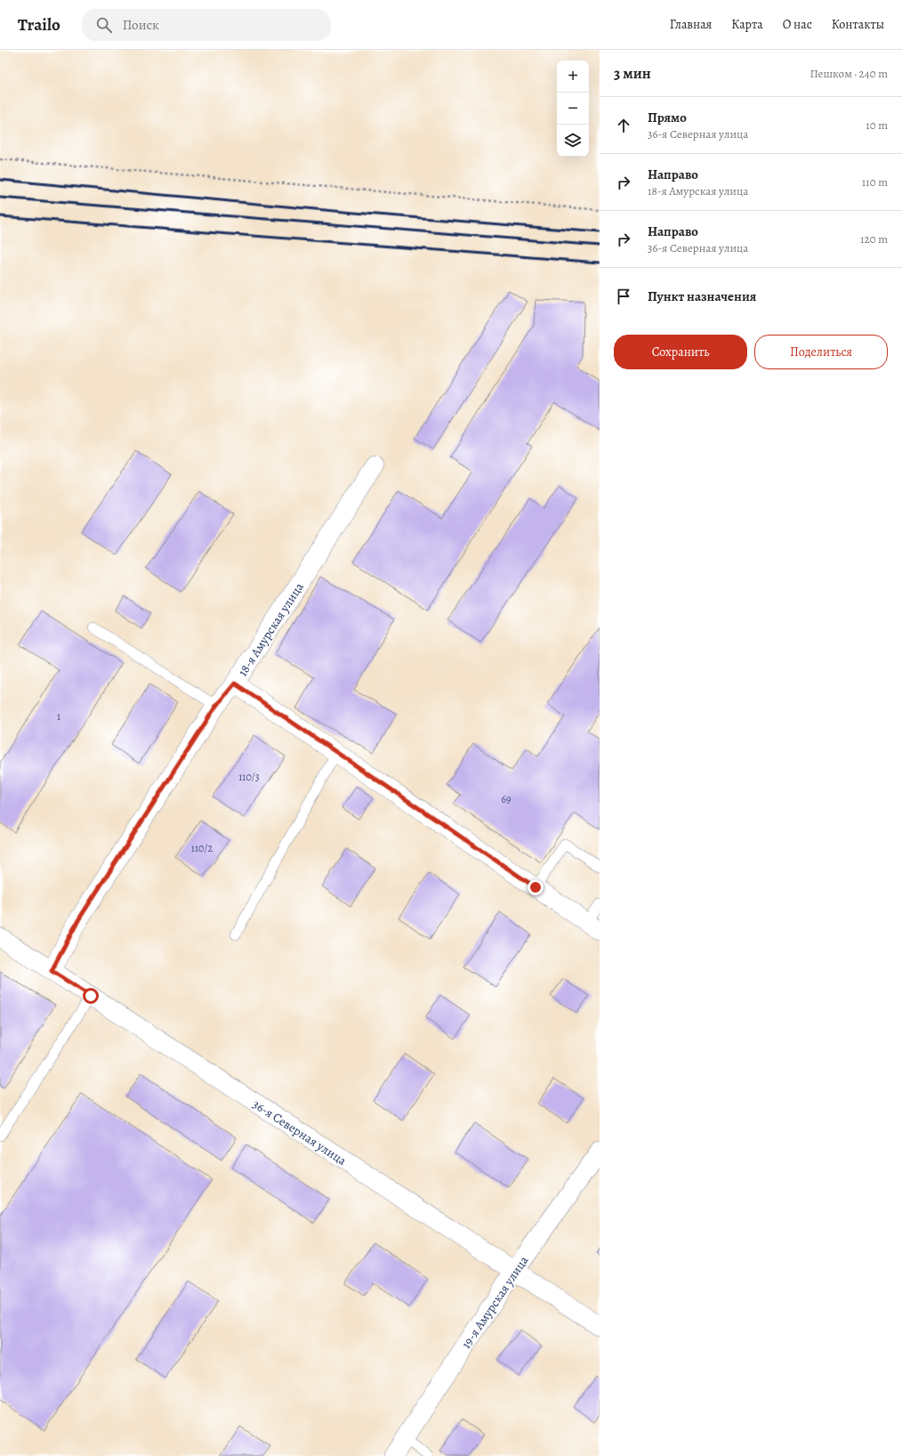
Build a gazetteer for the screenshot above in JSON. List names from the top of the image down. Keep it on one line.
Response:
{"streets":{"street":["18-я Амурская улица","36-я Северная улица","19-я Амурская улица"]},"crossings":[["18-я Амурская улица","36-я Северная улица"],["36-я Северная улица","19-я Амурская улица"]],"house_numbers":["1","110/3","69","110/2"],"page":{"header":"Trailo","search":"Поиск","nav":["Главная","Карта","О нас","Контакты"],"heading":["3 мин","Пешком · 240 m"],"map_buttons":["+","−"],"list":[["Прямо","36-я Северная улица","10 m"],["Направо","18-я Амурская улица","110 m"],["Направо","36-я Северная улица","120 m"],"Пункт назначения"],"buttons":["Сохранить","Поделиться"]}}
